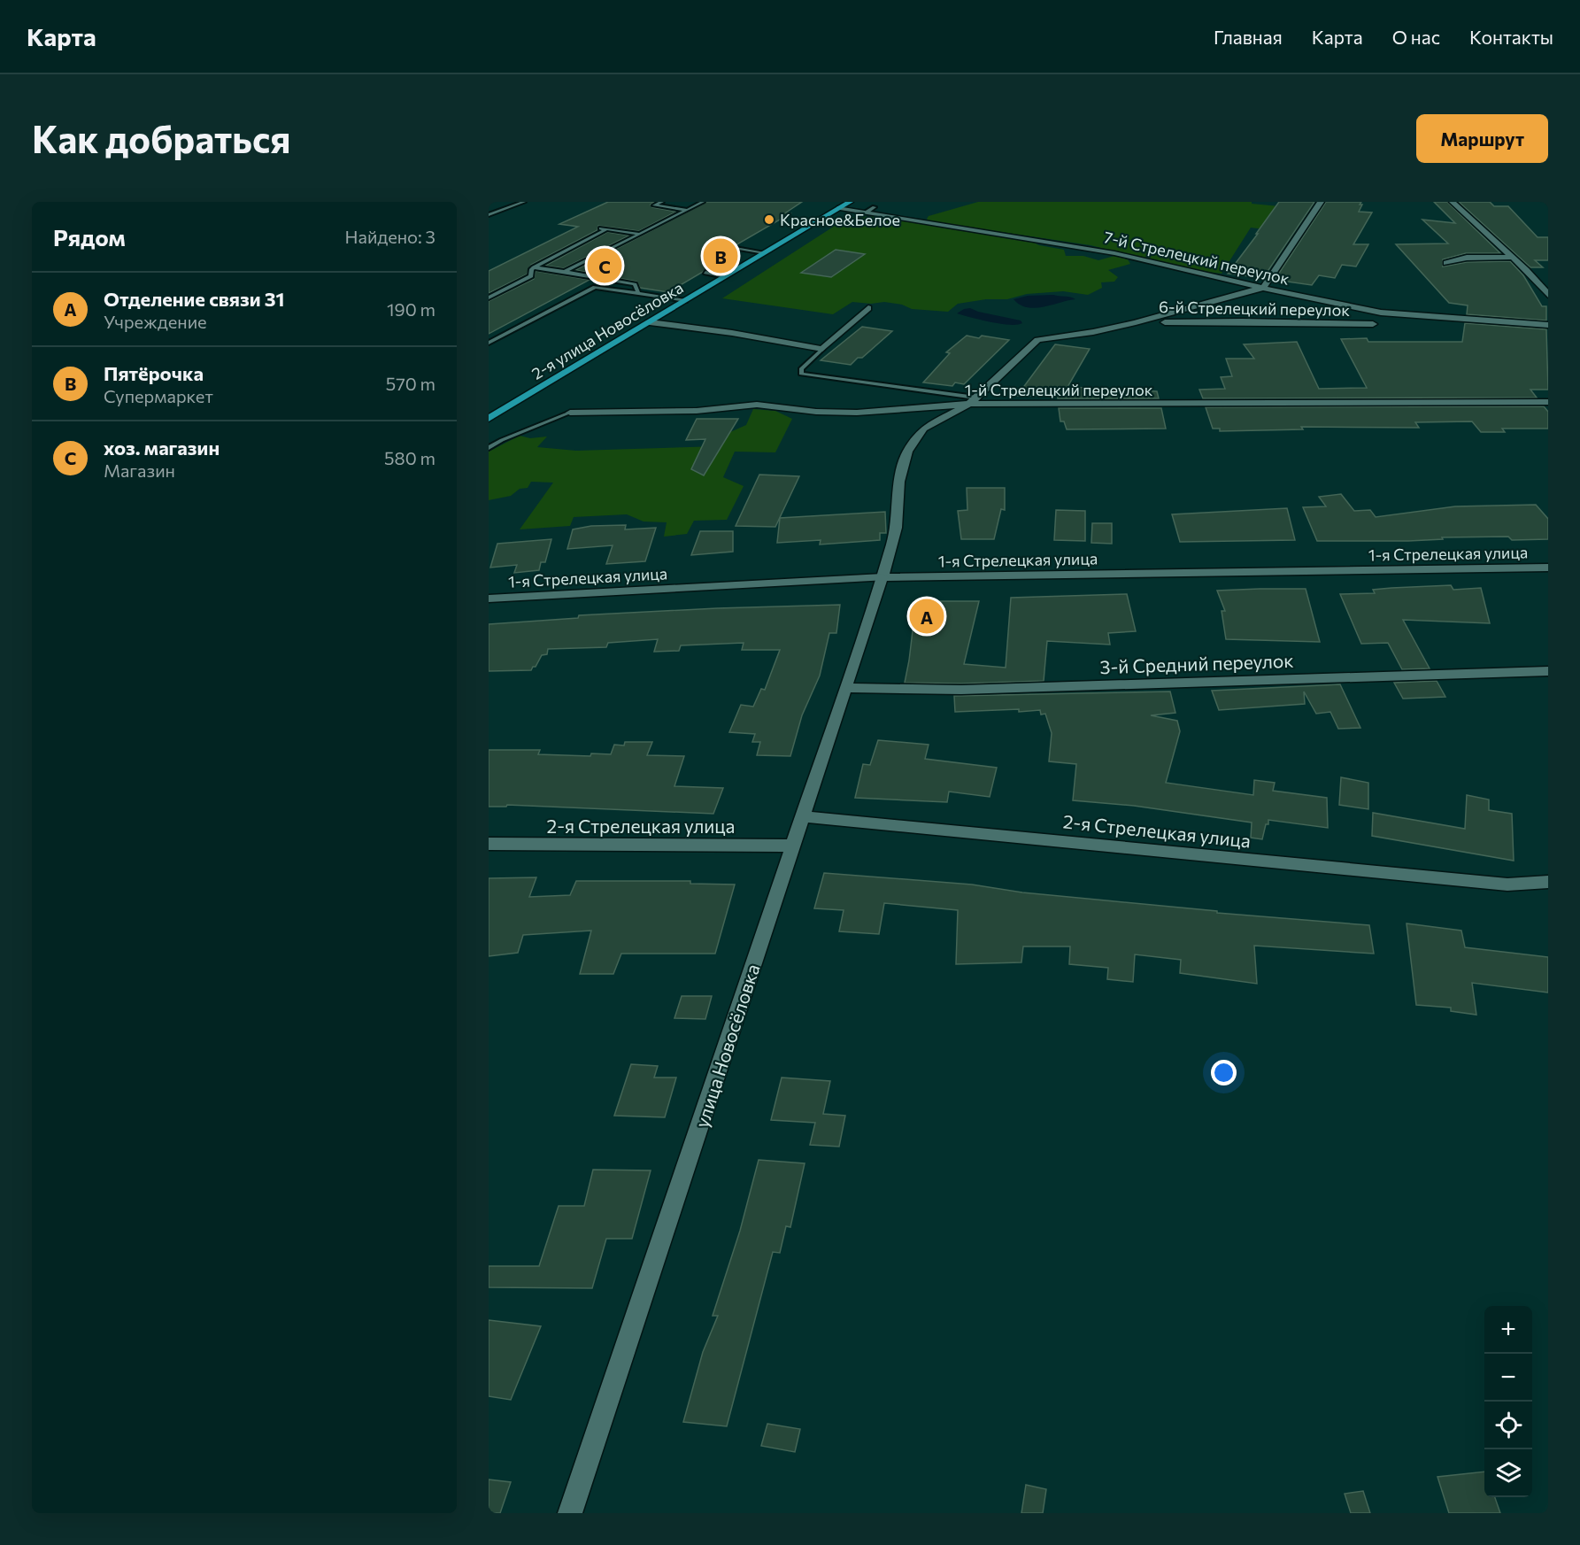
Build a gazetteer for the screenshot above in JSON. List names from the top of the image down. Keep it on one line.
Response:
{"streets":{"main road":["2-я улица Новосёловка"],"street":["7-й Стрелецкий переулок","6-й Стрелецкий переулок","1-й Стрелецкий переулок","1-я Стрелецкая улица","3-й Средний переулок","2-я Стрелецкая улица","улица Новосёловка"]},"crossings":[["7-й Стрелецкий переулок","2-я улица Новосёловка"],["1-й Стрелецкий переулок","улица Новосёловка"],["1-я Стрелецкая улица","улица Новосёловка"],["3-й Средний переулок","улица Новосёловка"],["2-я Стрелецкая улица","улица Новосёловка"]],"places":["Красное&Белое"],"page":{"header":"Карта","nav":["Главная","Карта","О нас","Контакты"],"buttons":"Маршрут","title":"Как добраться","heading":["Рядом","Найдено: 3"],"pins":["B","C","A"],"list":[{"mark":"A","name":"Отделение связи 31","note":"Учреждение","value":"190 m"},{"mark":"B","name":"Пятёрочка","note":"Супермаркет","value":"570 m"},{"mark":"C","name":"хоз. магазин","note":"Магазин","value":"580 m"}],"map_buttons":["+","−"]}}
